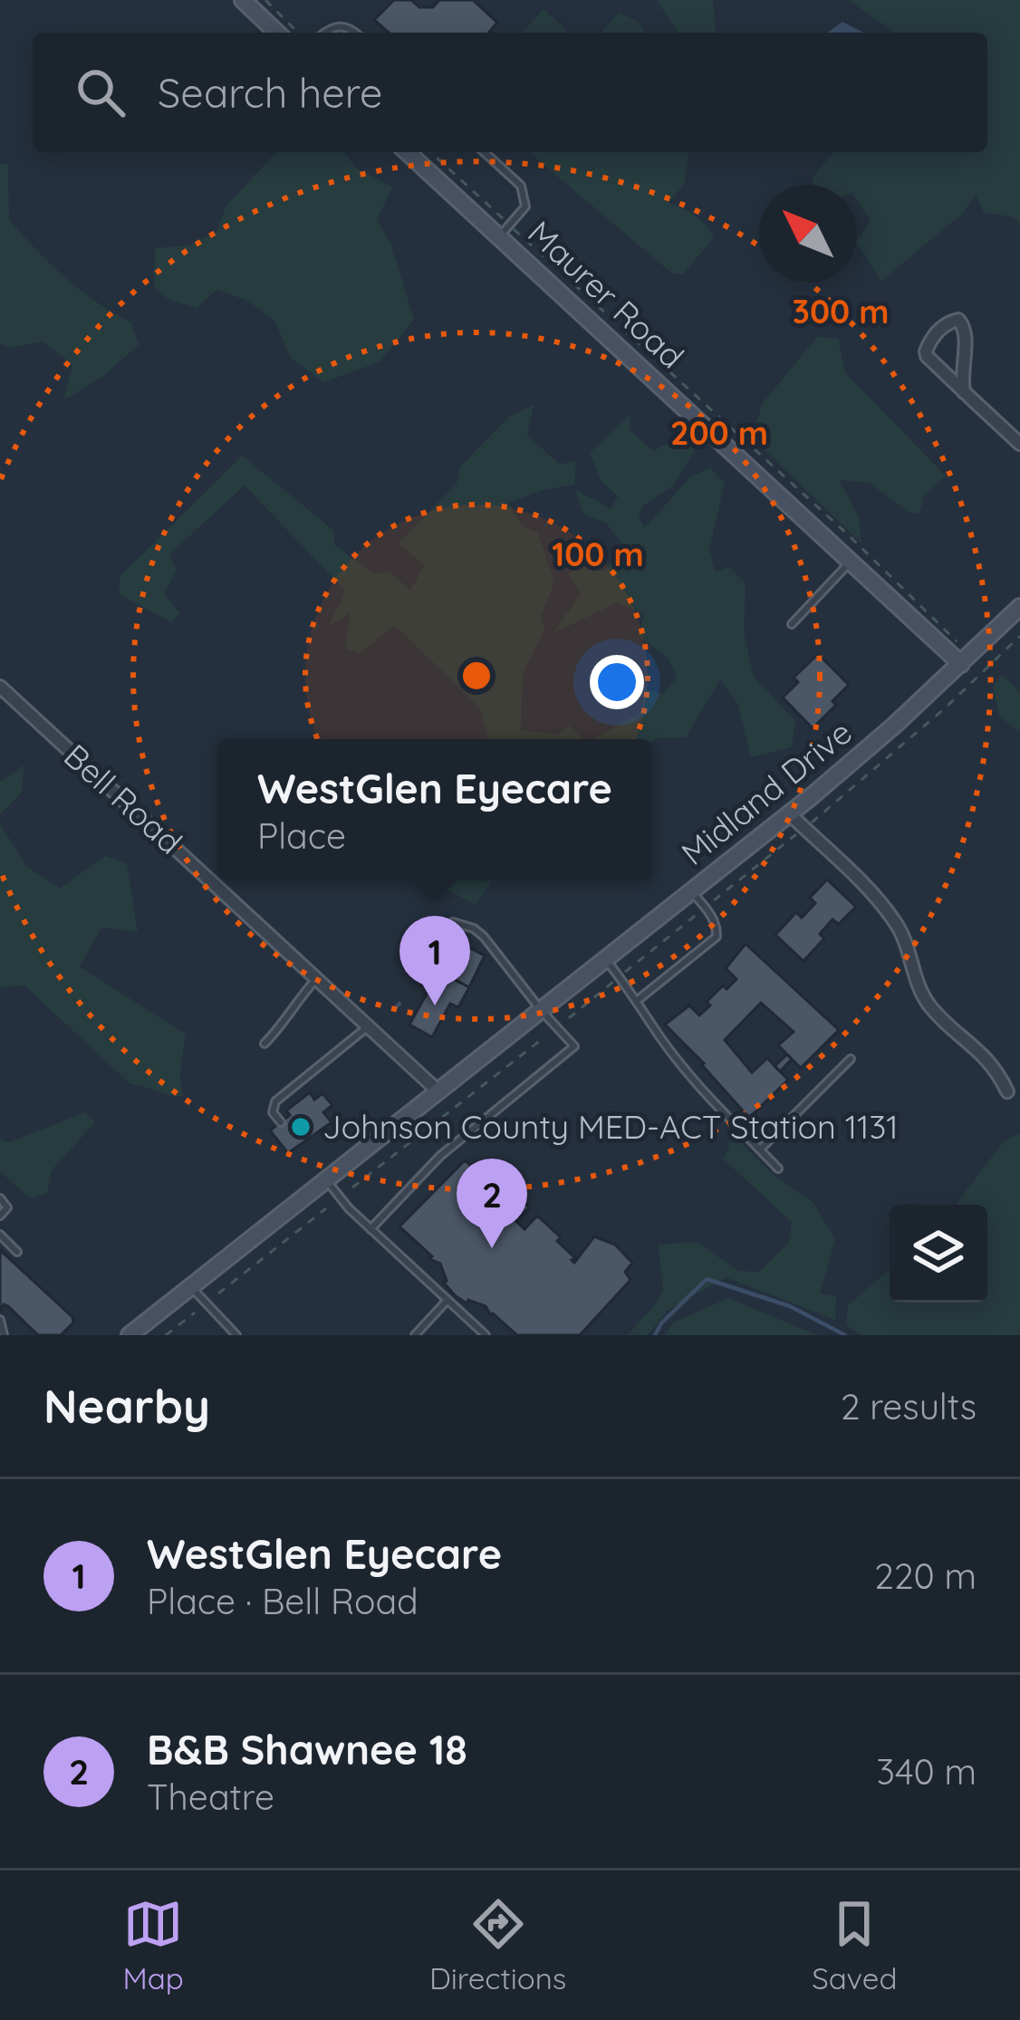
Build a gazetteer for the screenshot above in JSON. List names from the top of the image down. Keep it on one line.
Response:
{"streets":{"main road":["Maurer Road","Midland Drive"],"street":["Bell Road"]},"crossings":[["Maurer Road","Midland Drive"],["Midland Drive","Bell Road"]],"places":["Johnson County MED-ACT Station 1131"],"north":"top left","page":{"search":"Search here","popup":["WestGlen Eyecare","Place"],"pins":["1","2"],"heading":["Nearby","2 results"],"list":[{"mark":"1","name":"WestGlen Eyecare","note":"Place · Bell Road","value":"220 m"},{"mark":"2","name":"B&B Shawnee 18","note":"Theatre","value":"340 m"}],"nav":["Map","Directions","Saved"]},"rings":["300 m","200 m","100 m"]}
